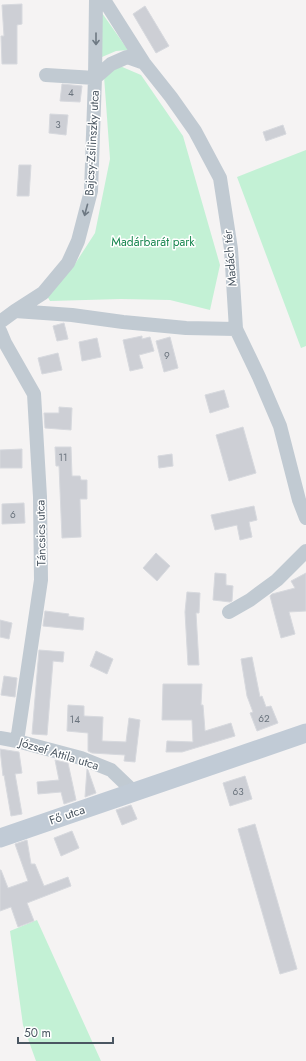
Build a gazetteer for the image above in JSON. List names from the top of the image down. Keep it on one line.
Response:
{"streets":{"main road":["Fő utca"],"street":["Bajcsy-Zsilinszky utca","Madách tér","Táncsics utca","József Attila utca"]},"crossings":[["Táncsics utca","József Attila utca"],["József Attila utca","Fő utca"]],"one_way":["Bajcsy-Zsilinszky utca"],"parks":["Madárbarát park"],"house_numbers":["4","3","9","11","6","62","14","63"],"scale_bar":"50 m"}
